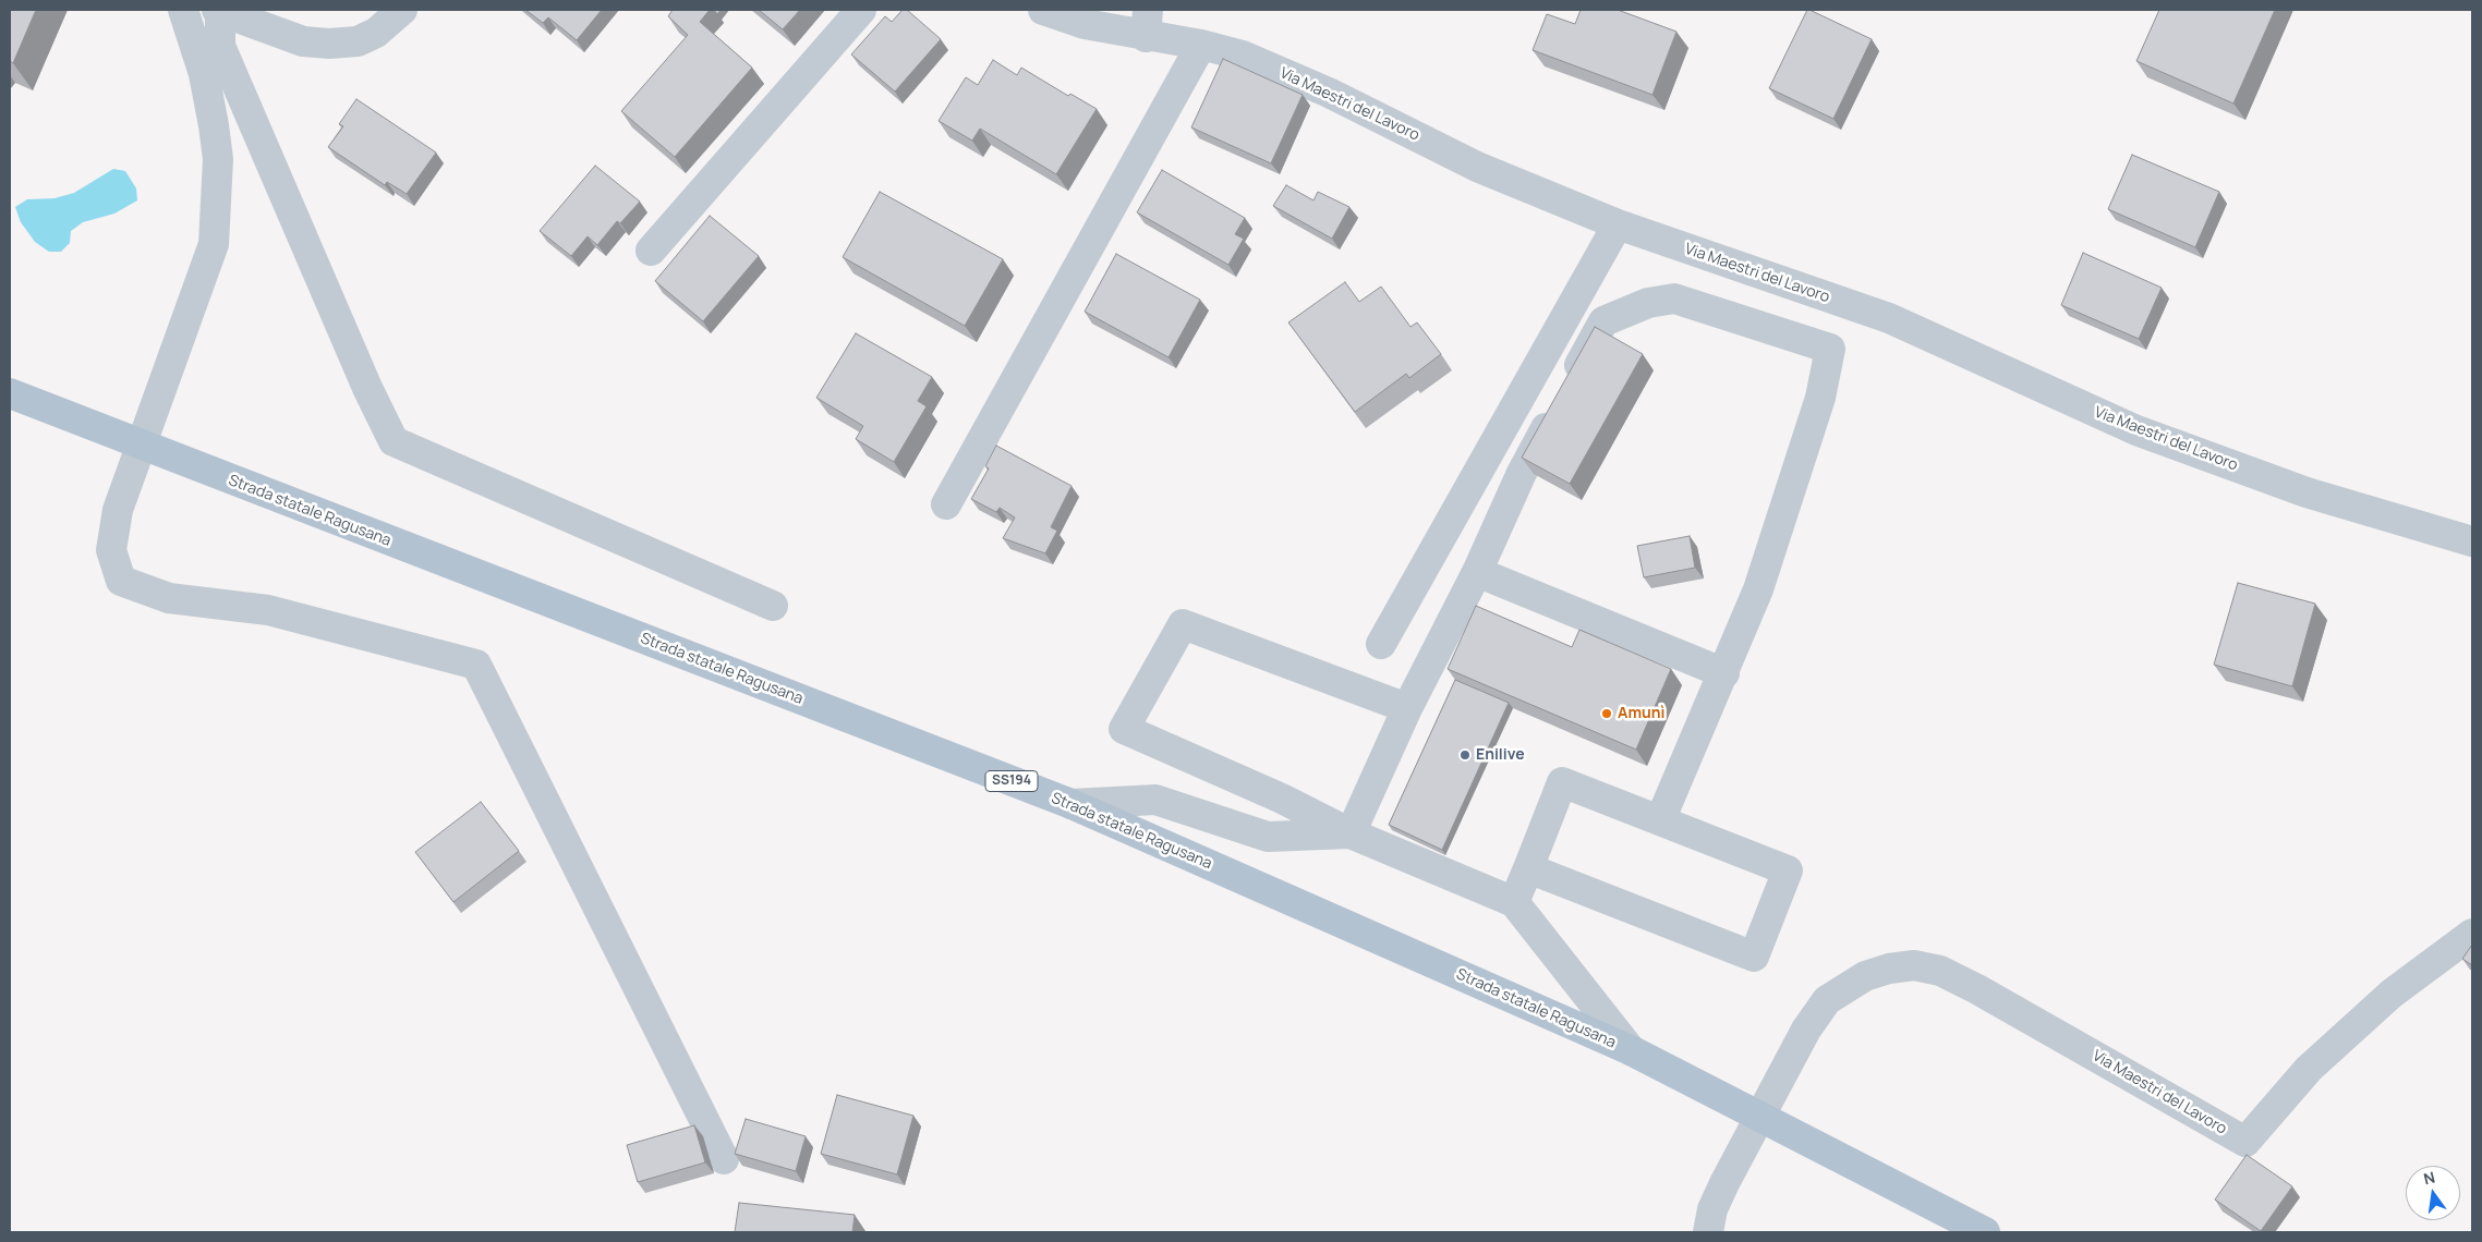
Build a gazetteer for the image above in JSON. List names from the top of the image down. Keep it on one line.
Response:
{"streets":{"main road":["Strada statale Ragusana","SS194"],"street":["Via Maestri del Lavoro"]},"places":["Amunì","Enilive"],"north":"top"}
